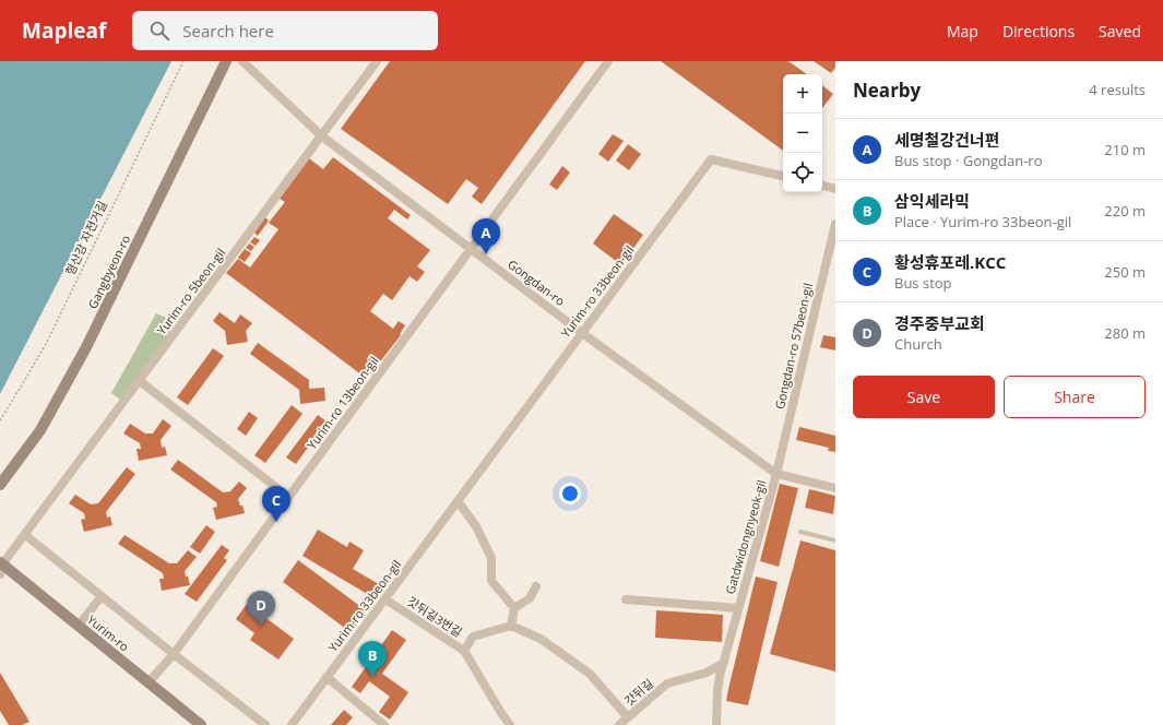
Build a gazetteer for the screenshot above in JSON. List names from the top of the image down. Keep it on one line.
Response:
{"streets":{"street":["Gangbyeon-ro","Gongdan-ro","Yurim-ro 5beon-gil","Yurim-ro 33beon-gil","Gongdan-ro 57beon-gil","Yurim-ro 13beon-gil","Gatdwidongnyeok-gil","갓뒤길3번길","Yurim-ro","갓뒤길"],"path":["형산강 자전거길"]},"crossings":[["Gongdan-ro","Yurim-ro 5beon-gil"],["Gongdan-ro","Yurim-ro 33beon-gil"],["Gongdan-ro","Gongdan-ro 57beon-gil"],["Gongdan-ro","Yurim-ro 13beon-gil"],["Gongdan-ro","Gatdwidongnyeok-gil"],["Yurim-ro 5beon-gil","Yurim-ro"],["Yurim-ro 33beon-gil","갓뒤길3번길"],["Gongdan-ro 57beon-gil","Gatdwidongnyeok-gil"],["Yurim-ro 13beon-gil","Yurim-ro"],["Gatdwidongnyeok-gil","갓뒤길"]],"page":{"header":"Mapleaf","search":"Search here","nav":["Map","Directions","Saved"],"heading":["Nearby","4 results"],"map_buttons":["+","−"],"list":[{"mark":"A","name":"세명철강건너편","note":"Bus stop · Gongdan-ro","value":"210 m"},{"mark":"B","name":"삼익세라믹","note":"Place · Yurim-ro 33beon-gil","value":"220 m"},{"mark":"C","name":"황성휴포레.KCC","note":"Bus stop","value":"250 m"},{"mark":"D","name":"경주중부교회","note":"Church","value":"280 m"}],"pins":["A","C","D","B"],"buttons":["Save","Share"]}}
